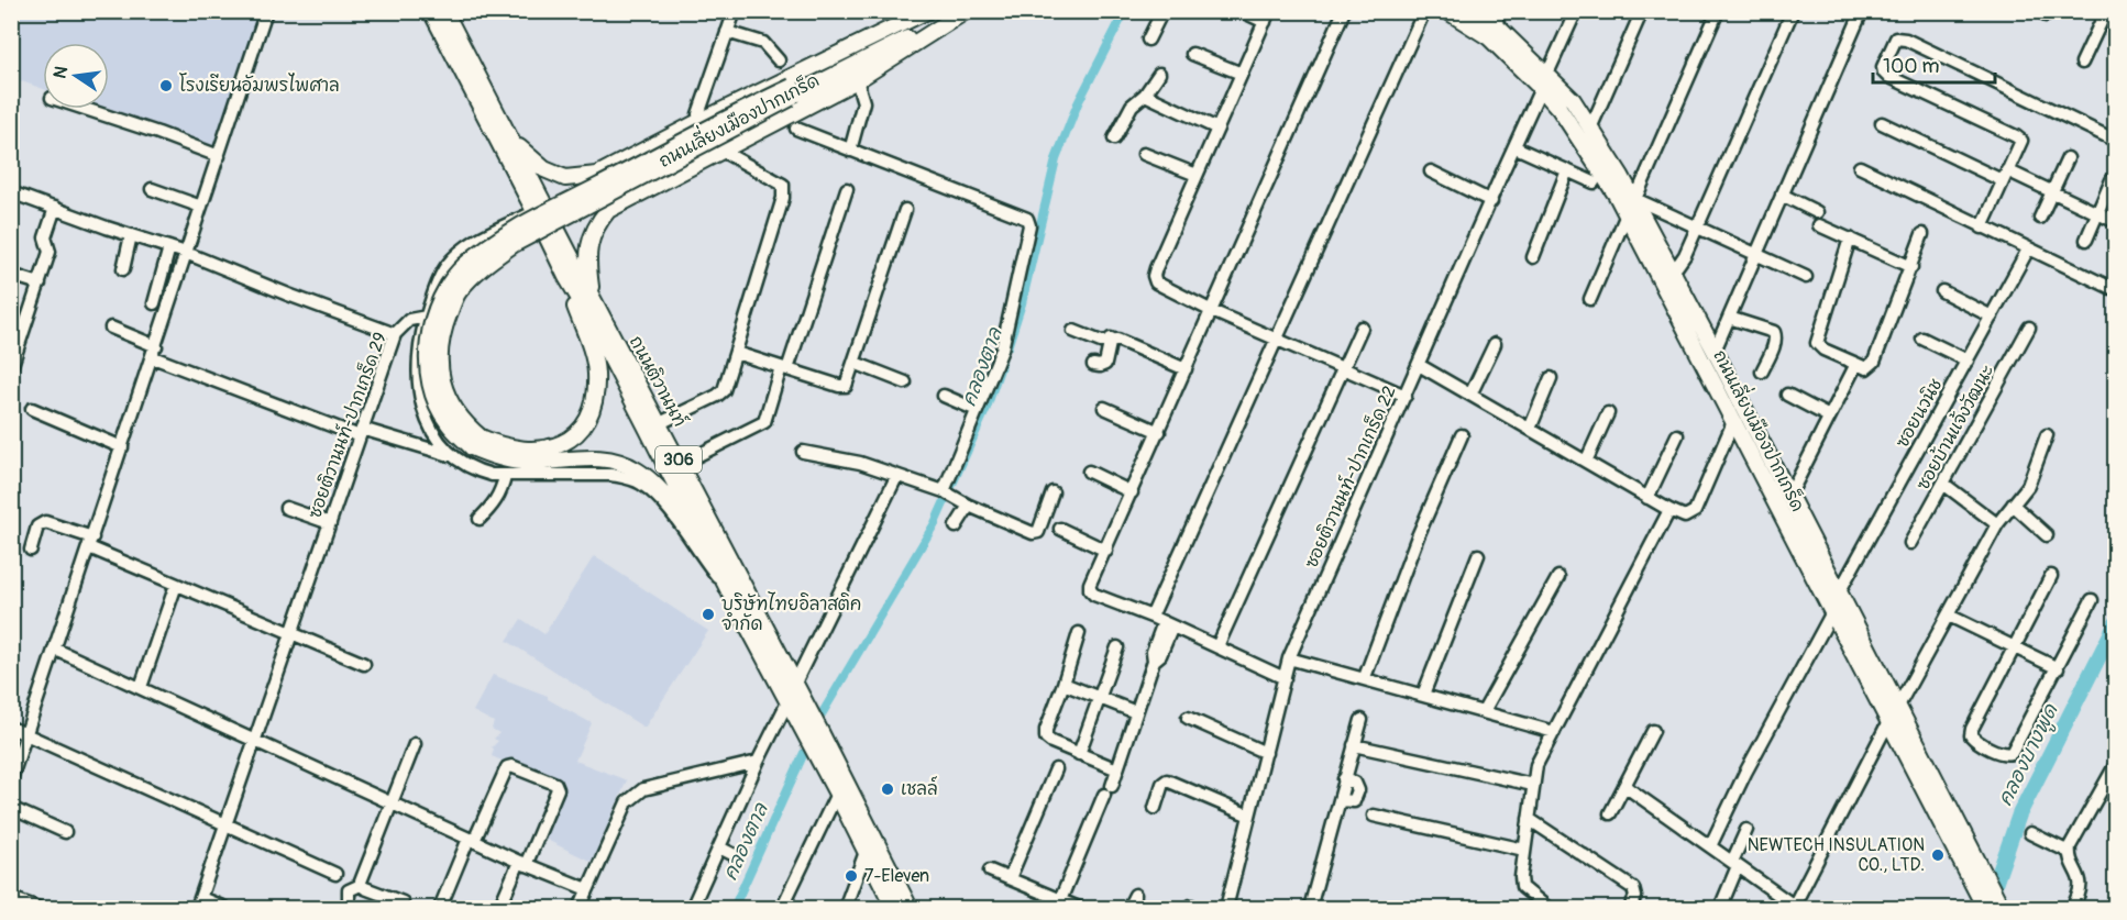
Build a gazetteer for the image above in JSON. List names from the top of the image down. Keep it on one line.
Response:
{"streets":{"main road":["ถนนเลี่ยงเมืองปากเกร็ด","ถนนติวานนท์","306"],"street":["ซอยนวนิช","ซอยติวานนท์-ปากเกร็ด 29","ซอยบ้านแจ้งวัฒนะ","ซอยติวานนท์-ปากเกร็ด 22"]},"crossings":[["ถนนเลี่ยงเมืองปากเกร็ด","ถนนติวานนท์"],["ถนนเลี่ยงเมืองปากเกร็ด","ซอยนวนิช"],["ถนนเลี่ยงเมืองปากเกร็ด","ซอยติวานนท์-ปากเกร็ด 22"]],"water":["คลองตาล","คลองบางพูด"],"places":["โรงเรียนอัมพรไพศาล","บริษัทไทยอิลาสติค จำกัด","เชลล์","NEWTECH INSULATION CO., LTD.","7-Eleven"],"scale_bar":"100 m","north":"left"}
